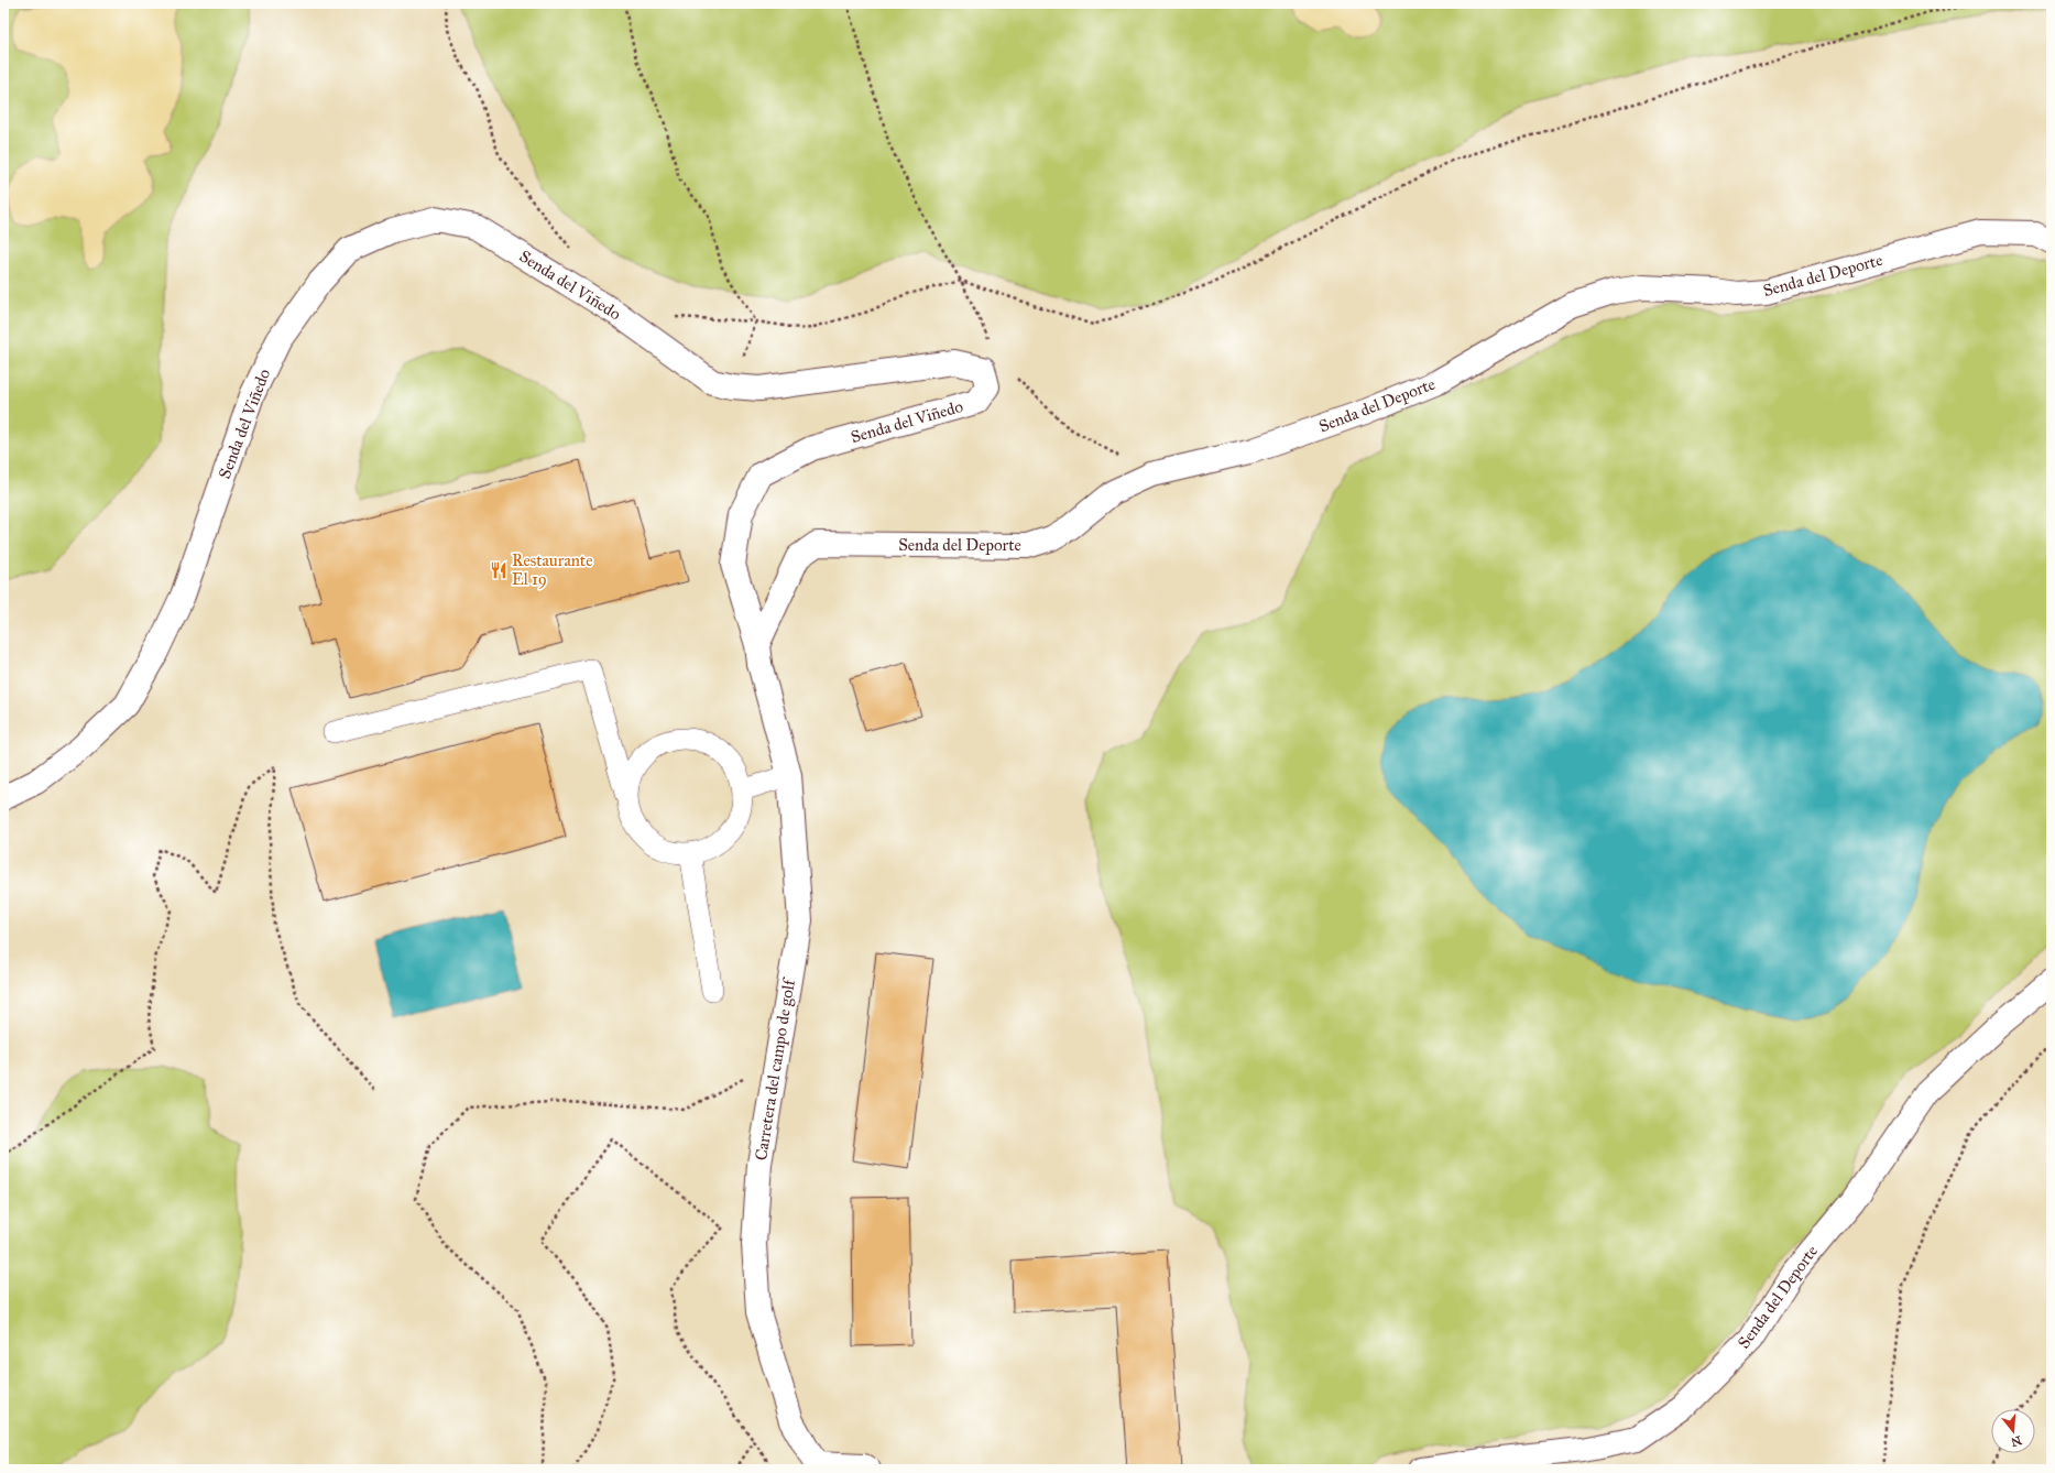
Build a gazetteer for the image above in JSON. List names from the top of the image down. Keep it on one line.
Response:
{"streets":{"street":["Senda del Deporte","Senda del Viñedo","Carretera del campo de golf"]},"crossings":[["Senda del Deporte","Senda del Viñedo"],["Senda del Deporte","Carretera del campo de golf"],["Senda del Viñedo","Carretera del campo de golf"]],"places":{"restaurant":["Restaurante El 19"]},"north":"bottom"}
